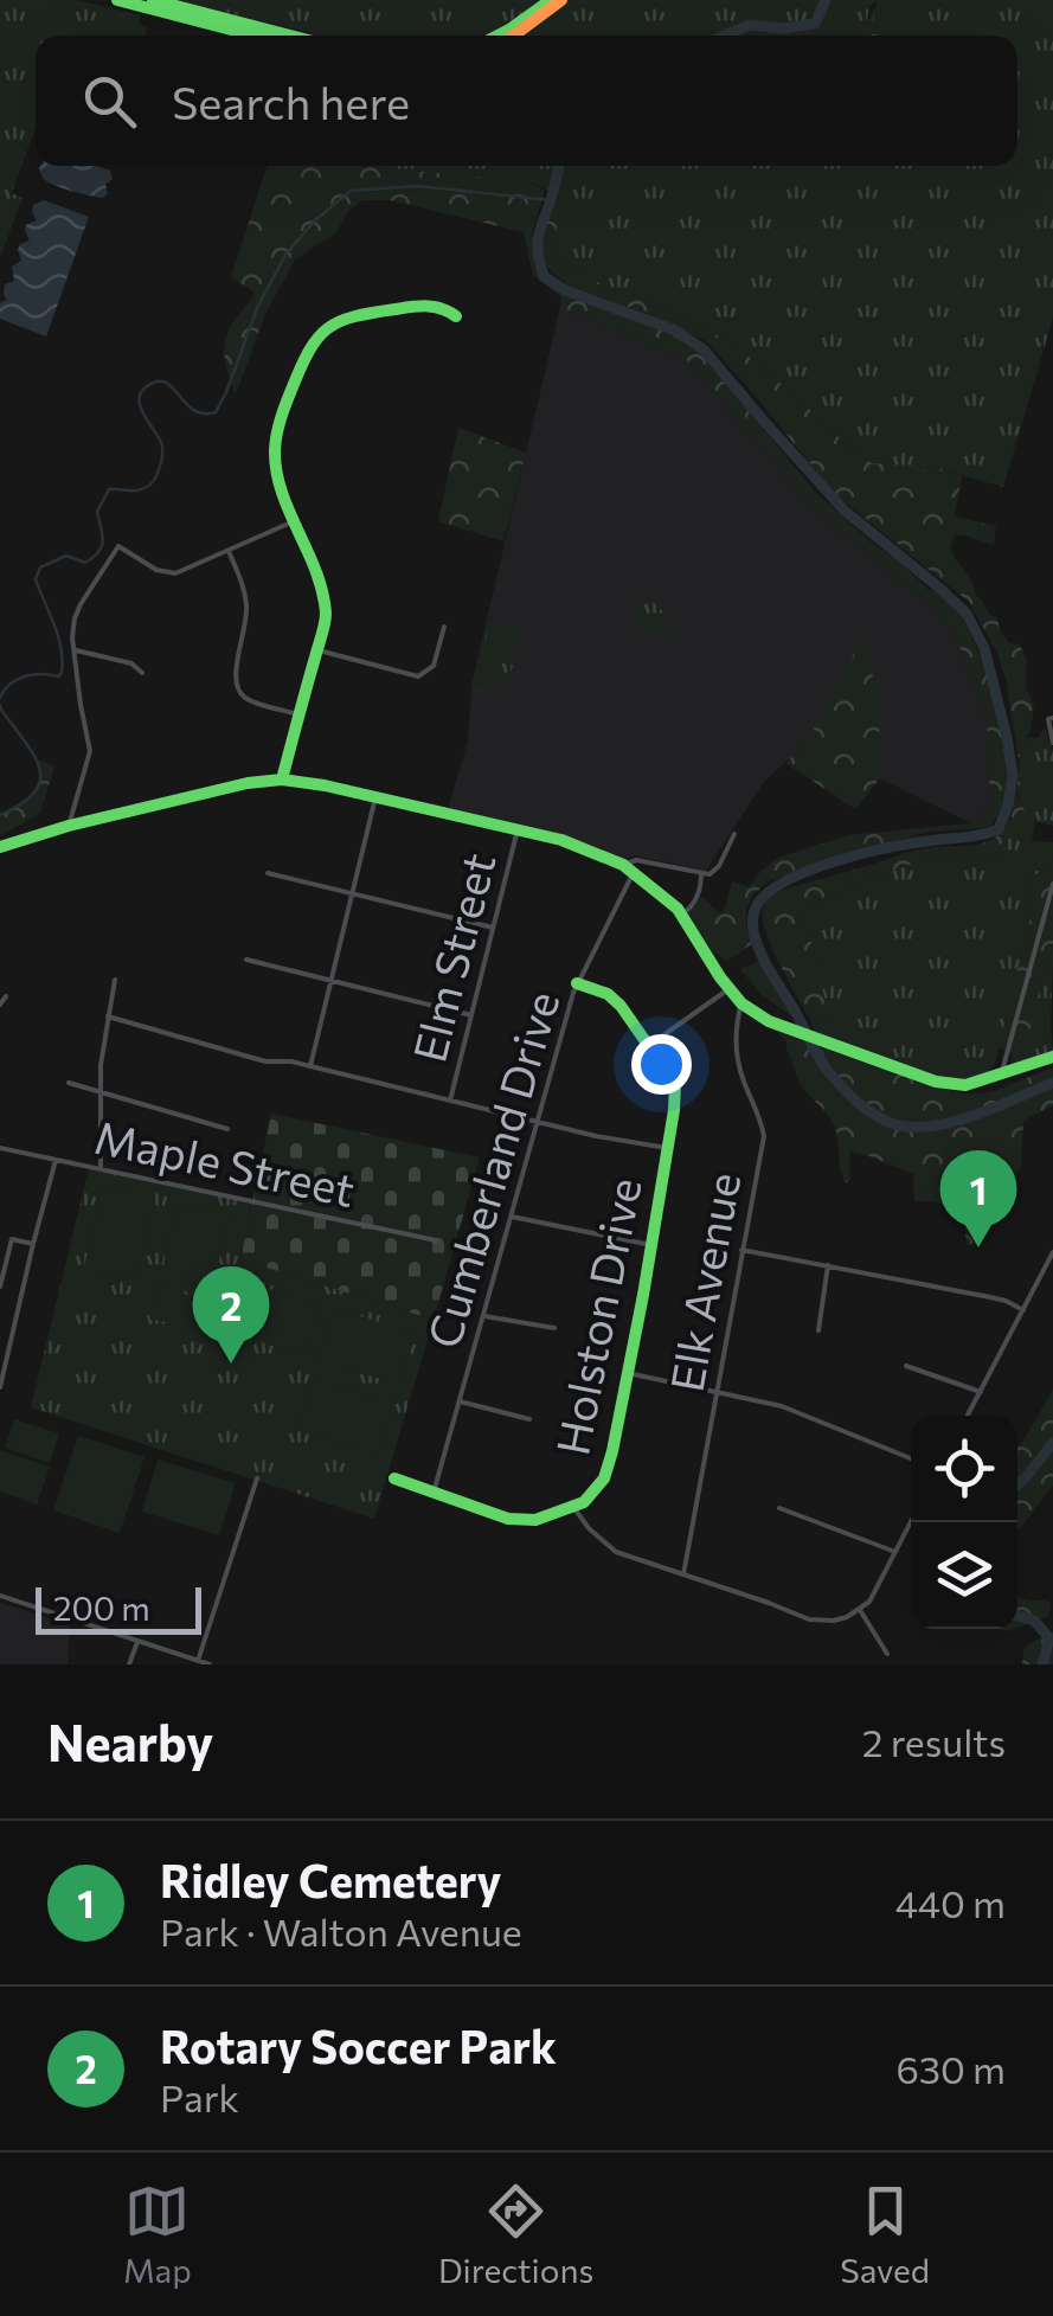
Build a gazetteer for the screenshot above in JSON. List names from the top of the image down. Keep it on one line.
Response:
{"streets":{"street":["Elm Street","Maple Street","Cumberland Drive","Elk Avenue","Holston Drive"]},"crossings":[["Cumberland Drive","Holston Drive"]],"scale_bar":"200 m","page":{"search":"Search here","pins":["1","2"],"scale":"200 m","heading":["Nearby","2 results"],"list":[{"mark":"1","name":"Ridley Cemetery","note":"Park · Walton Avenue","value":"440 m"},{"mark":"2","name":"Rotary Soccer Park","note":"Park","value":"630 m"}],"nav":["Map","Directions","Saved"]}}
